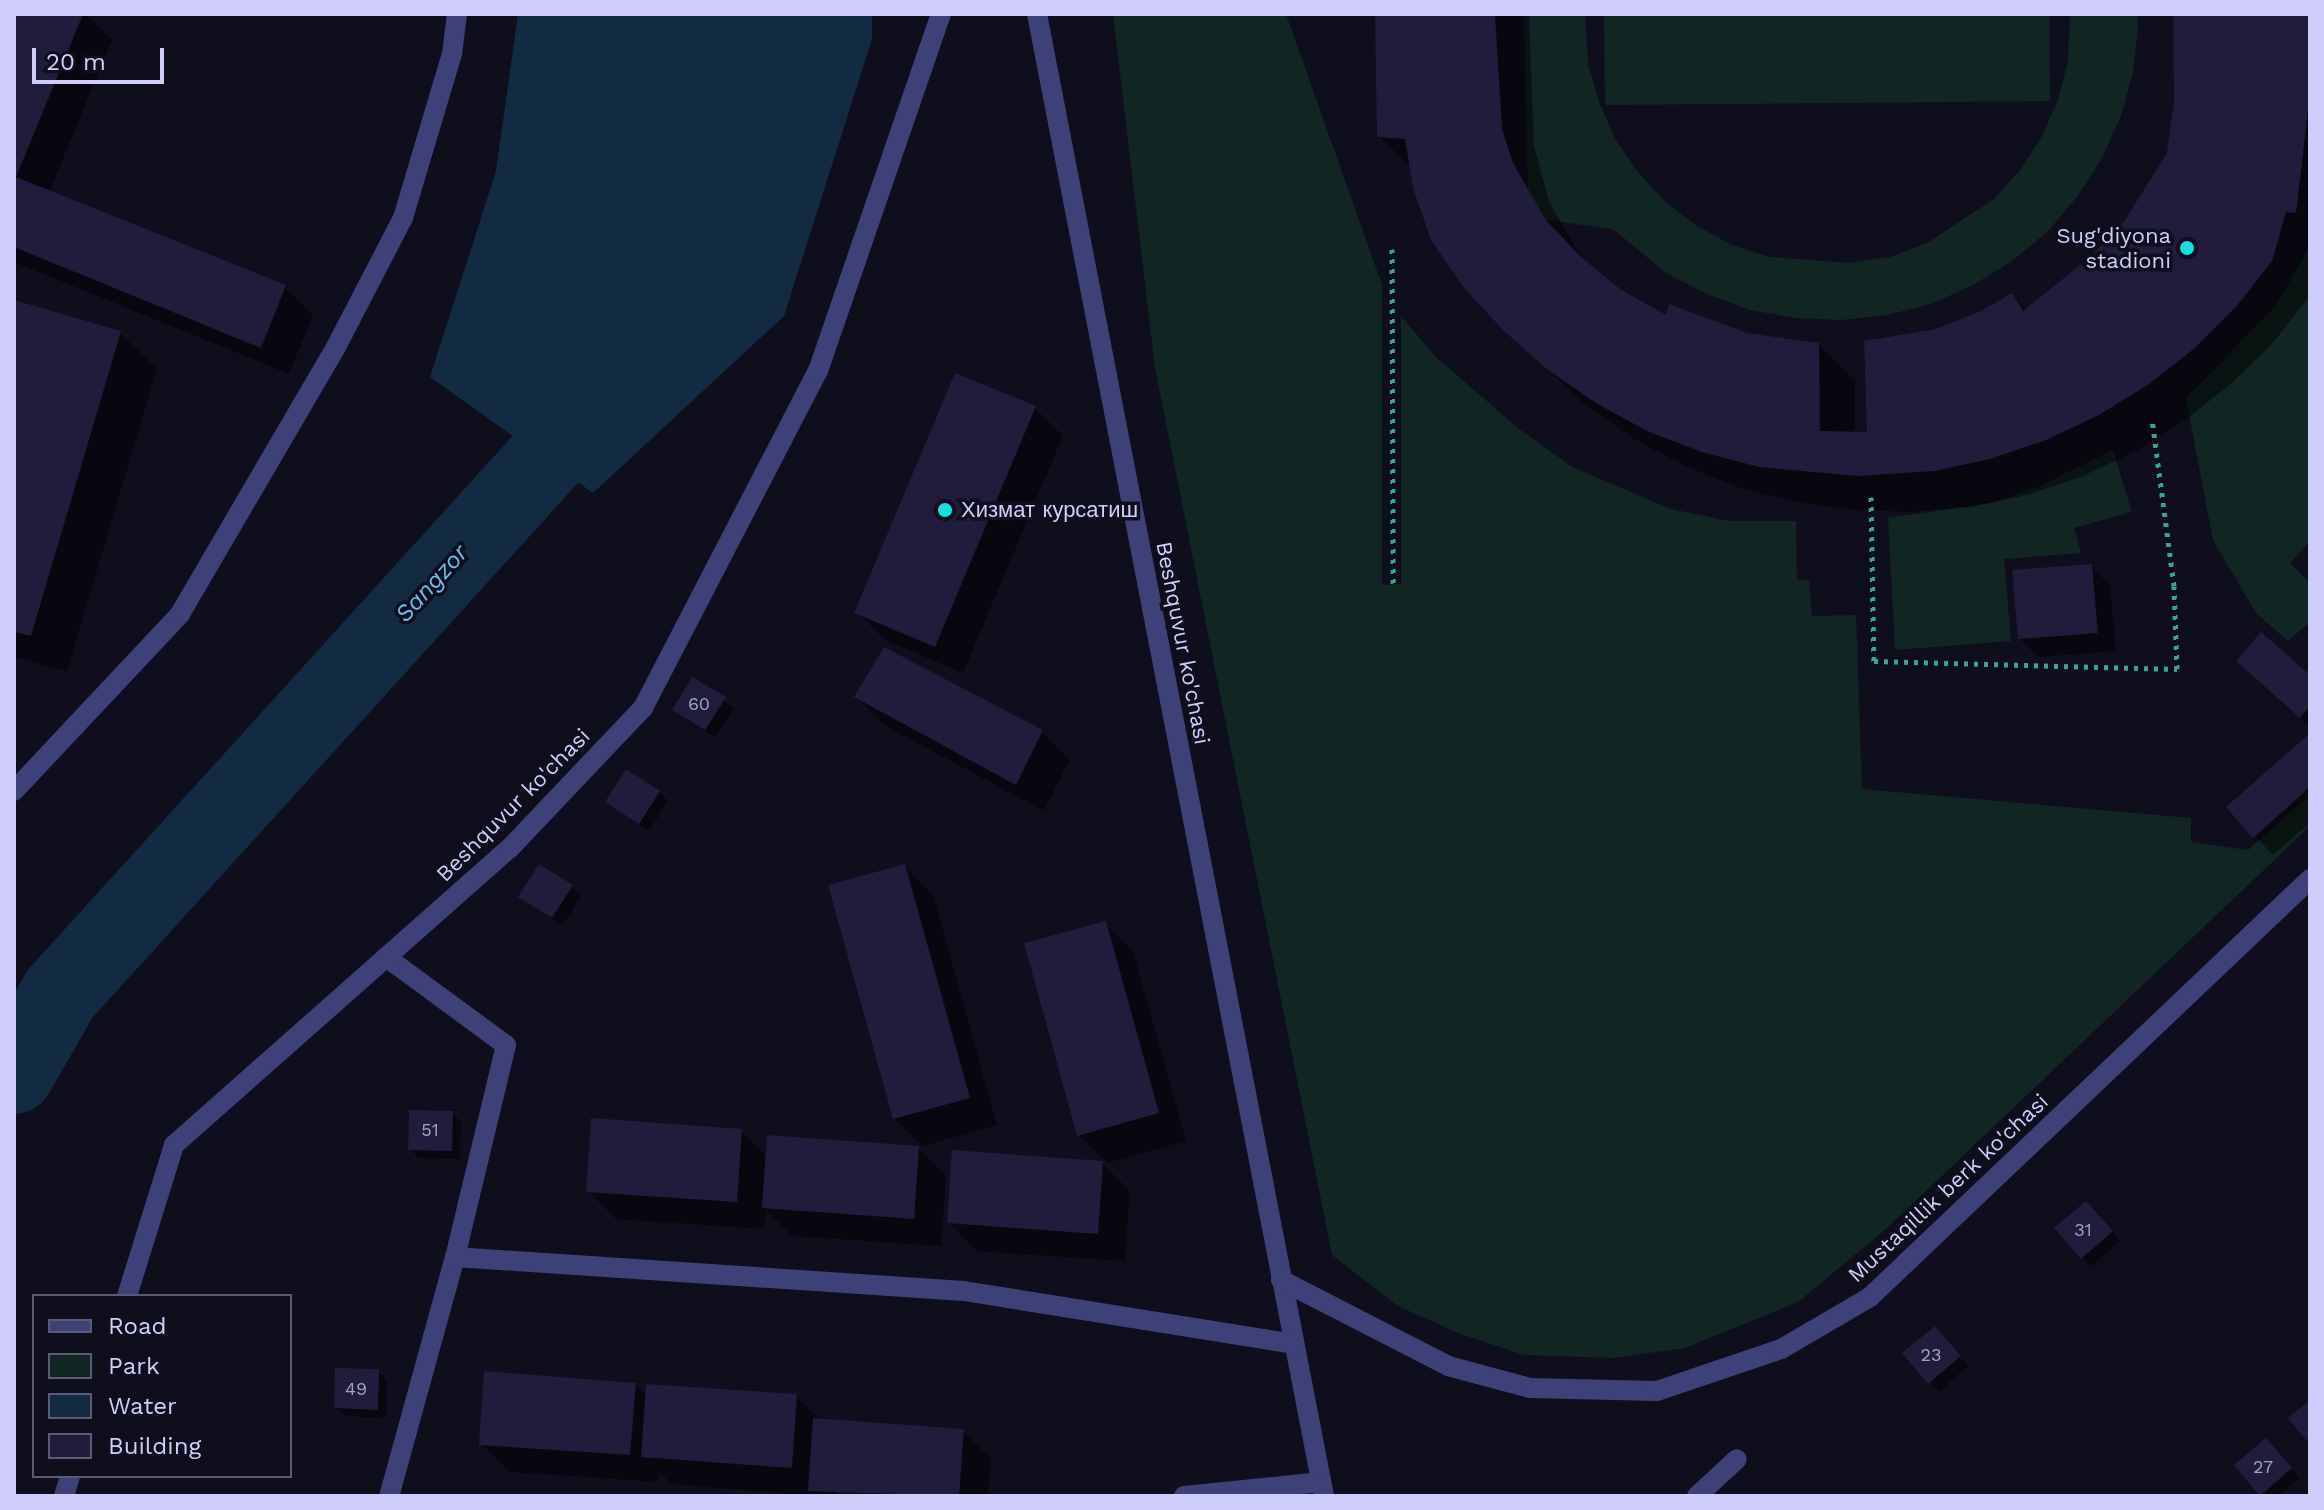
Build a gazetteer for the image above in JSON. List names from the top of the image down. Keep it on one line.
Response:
{"streets":{"street":["Beshquvur ko'chasi","Mustaqillik berk ko'chasi"]},"crossings":[["Beshquvur ko'chasi","Mustaqillik berk ko'chasi"]],"water":["Sangzor"],"places":["Sug'diyona stadioni","Хизмат курсатиш"],"house_numbers":["60","51","31","23","49","27"],"legend":["Road","Park","Water","Building"],"scale_bar":"20 m"}
